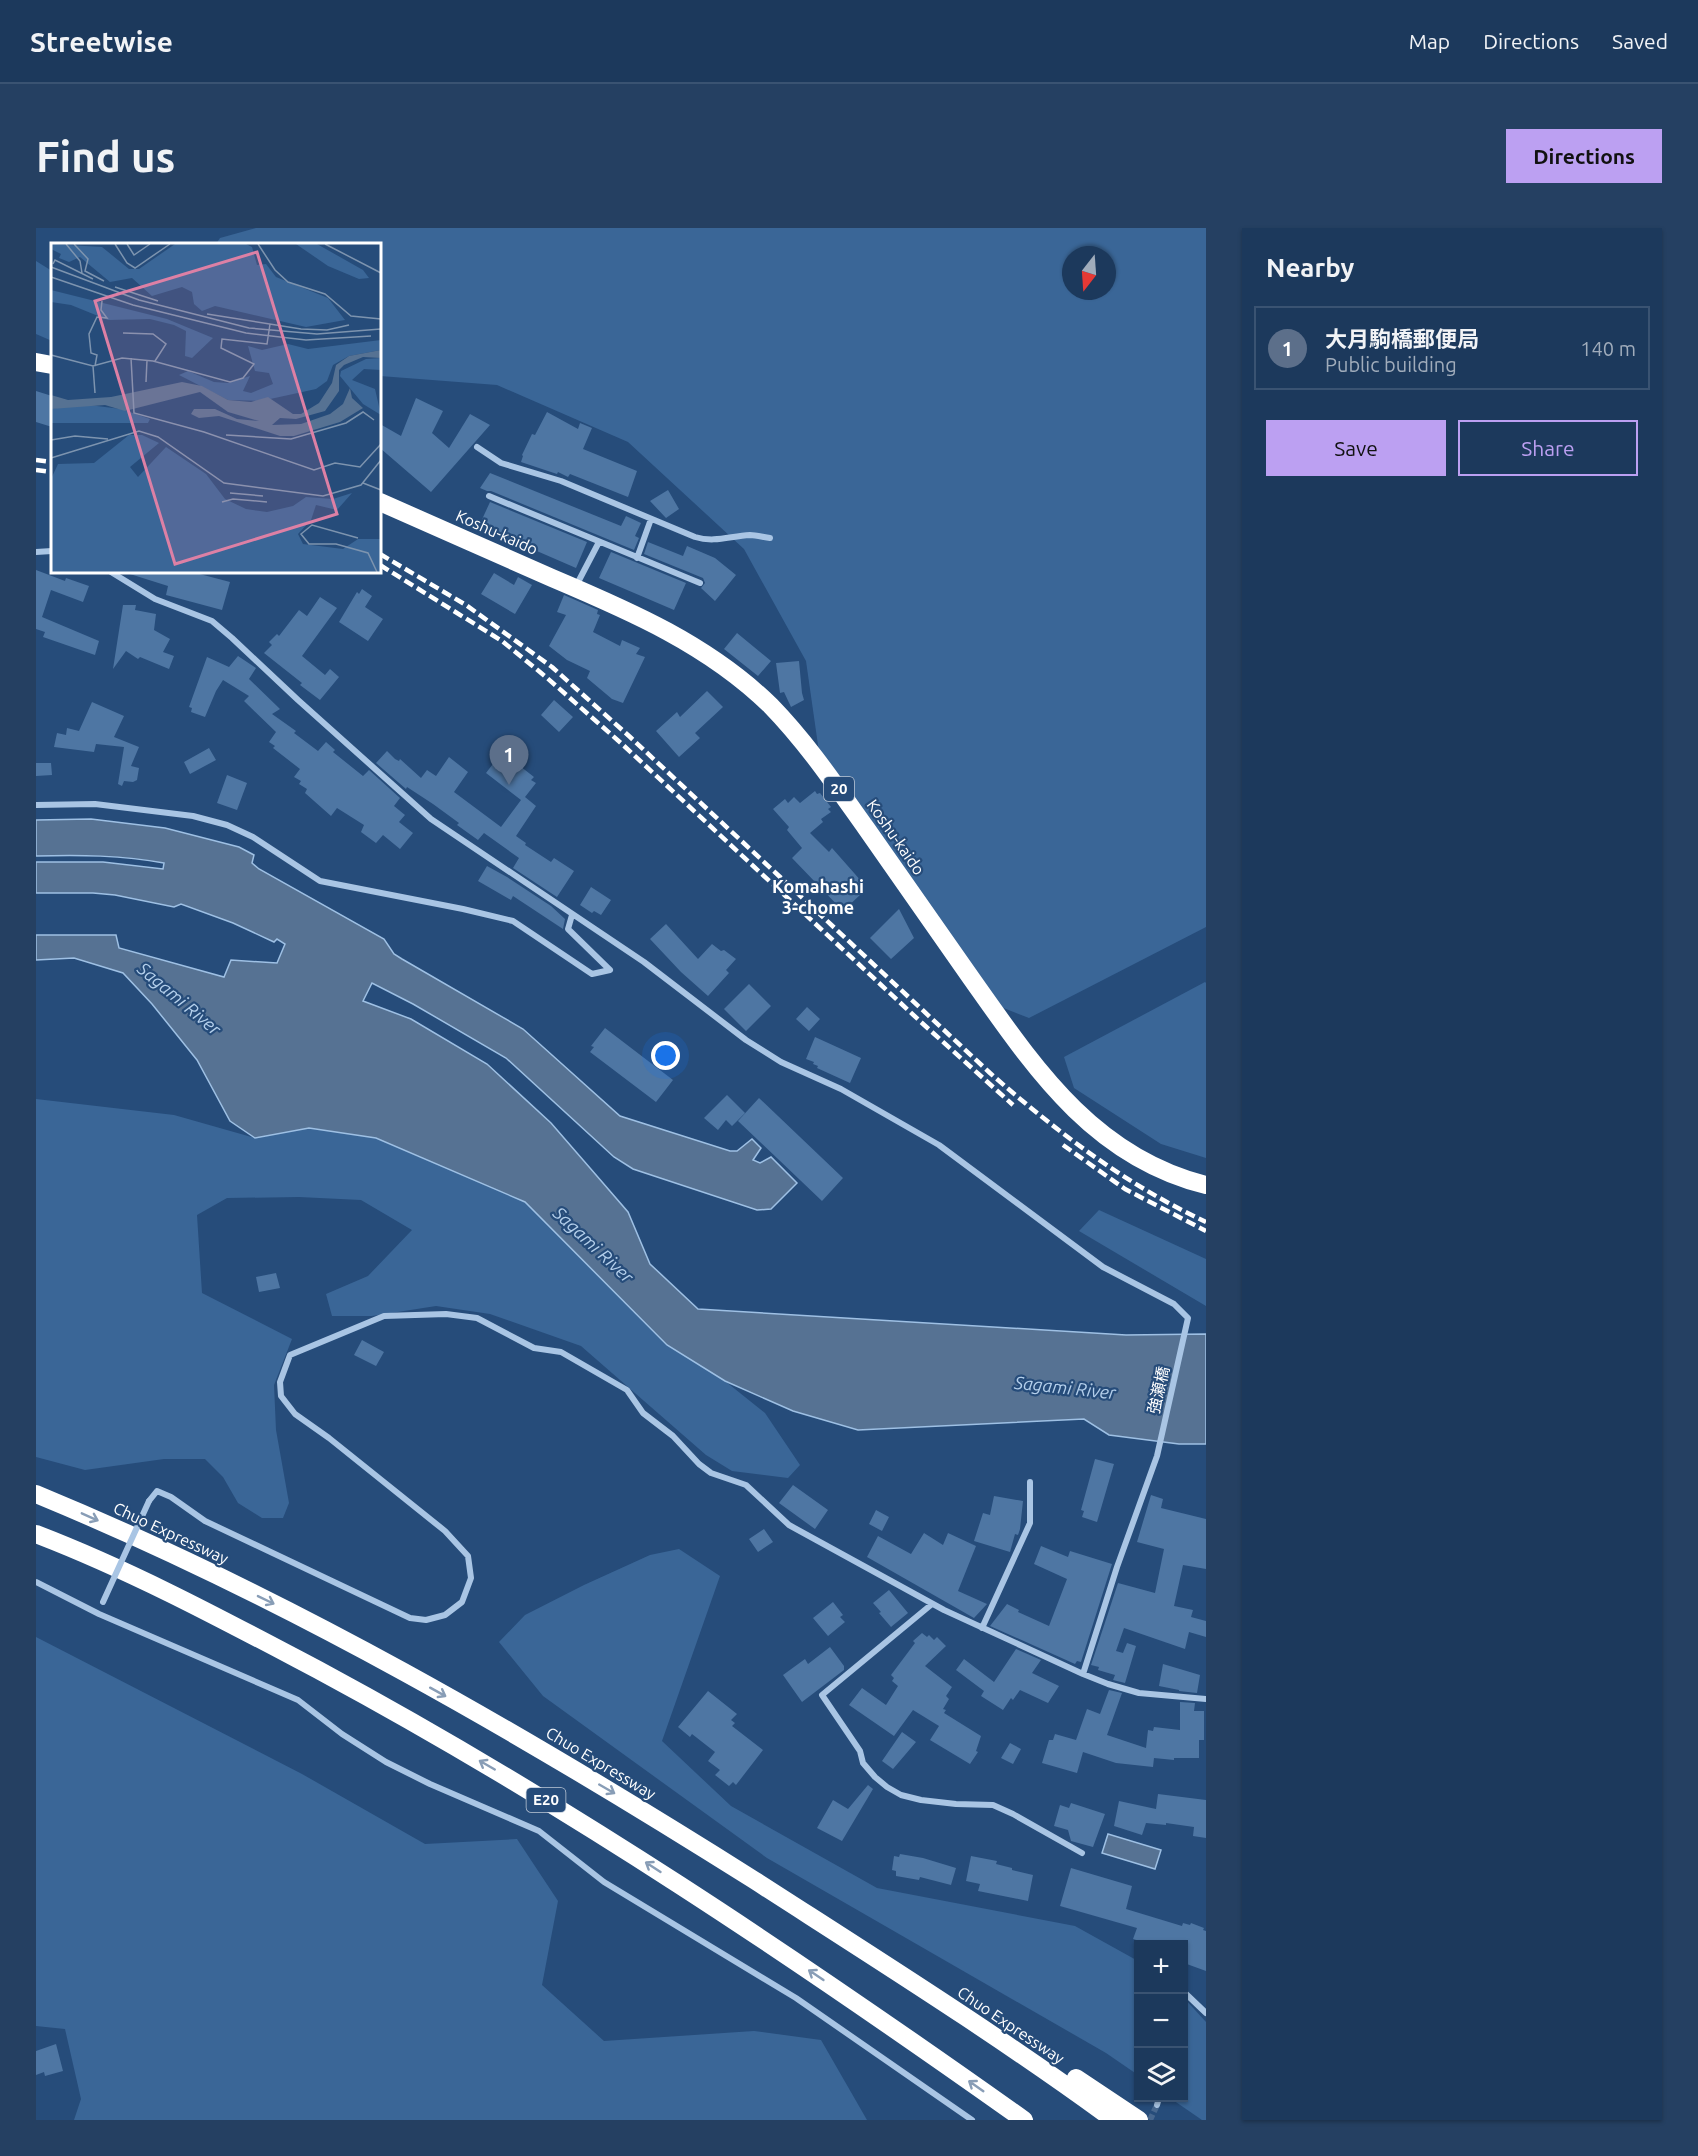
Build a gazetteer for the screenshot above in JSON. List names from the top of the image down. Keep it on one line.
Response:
{"streets":{"highway":["Koshu-kaido","20","Chuo Expressway","E20"],"street":["強瀬橋"]},"districts":["Komahashi 3-chome"],"water":["Sagami River"],"north":"bottom","page":{"header":"Streetwise","nav":["Map","Directions","Saved"],"buttons":["Directions",["Save","Share"]],"title":"Find us","heading":"Nearby","list":[{"mark":"1","name":"大月駒橋郵便局","note":"Public building","value":"140 m"}],"pins":"1","map_buttons":["+","−"]}}
